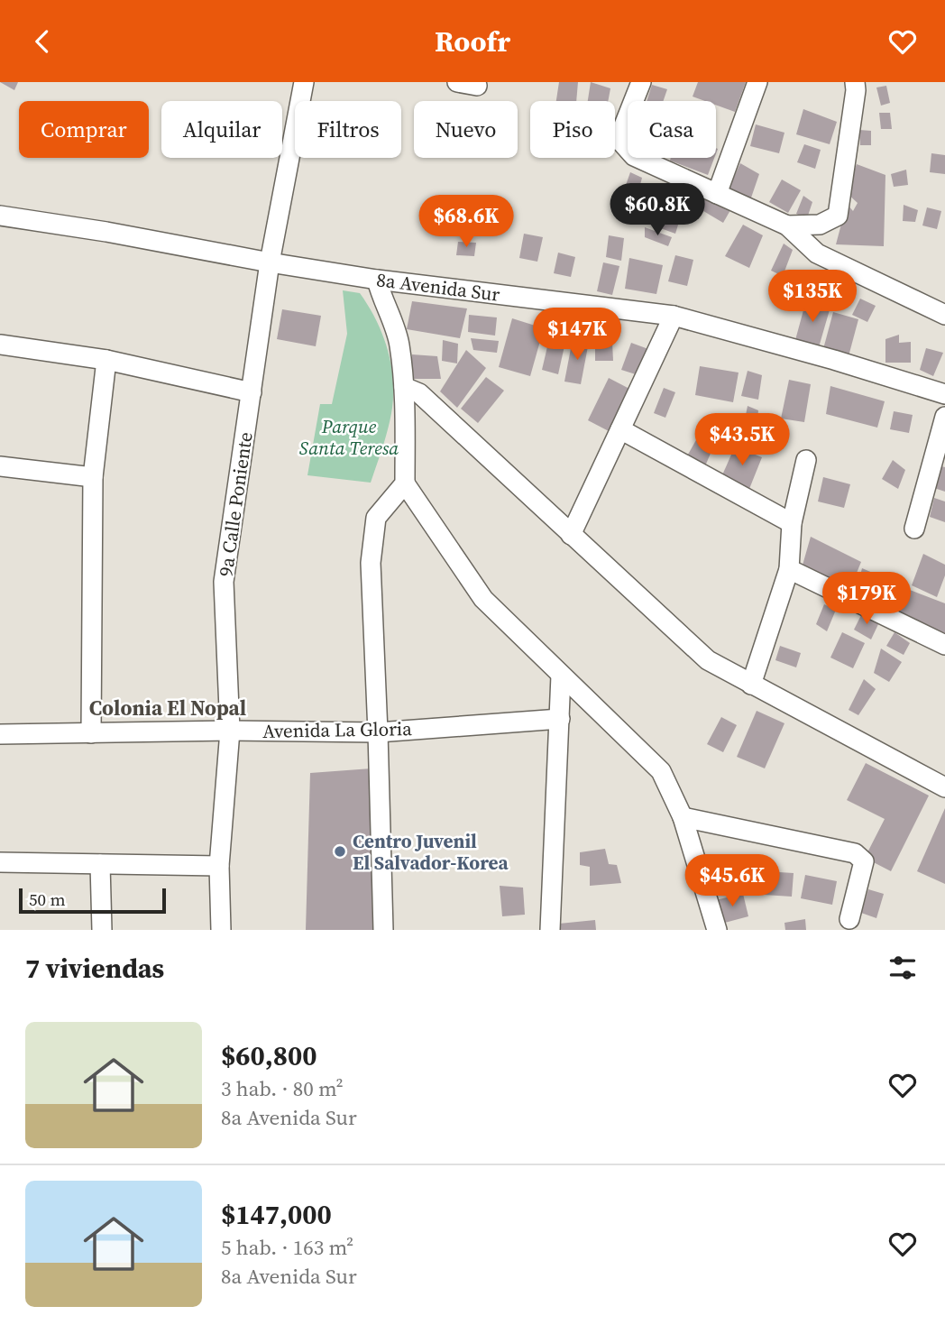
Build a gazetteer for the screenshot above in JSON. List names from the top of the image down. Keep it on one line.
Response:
{"streets":{"street":["8a Avenida Sur","9a Calle Poniente","Avenida La Gloria"]},"crossings":[["8a Avenida Sur","9a Calle Poniente"],["9a Calle Poniente","Avenida La Gloria"]],"districts":["Colonia El Nopal"],"parks":["Parque Santa Teresa"],"places":["Centro Juvenil El Salvador-Korea"],"scale_bar":"50 m","page":{"header":"Roofr","chip":["Comprar","Alquilar","Filtros","Nuevo","Piso","Casa"],"price":["$60.8K","$68.6K","$135K","$147K","$43.5K","$179K","$45.6K"],"scale":"50 m","heading":"7 viviendas","list":[{"name":"$60,800","note":"3 hab. · 80 m² · 8a Avenida Sur"},{"name":"$147,000","note":"5 hab. · 163 m² · 8a Avenida Sur"}]}}
